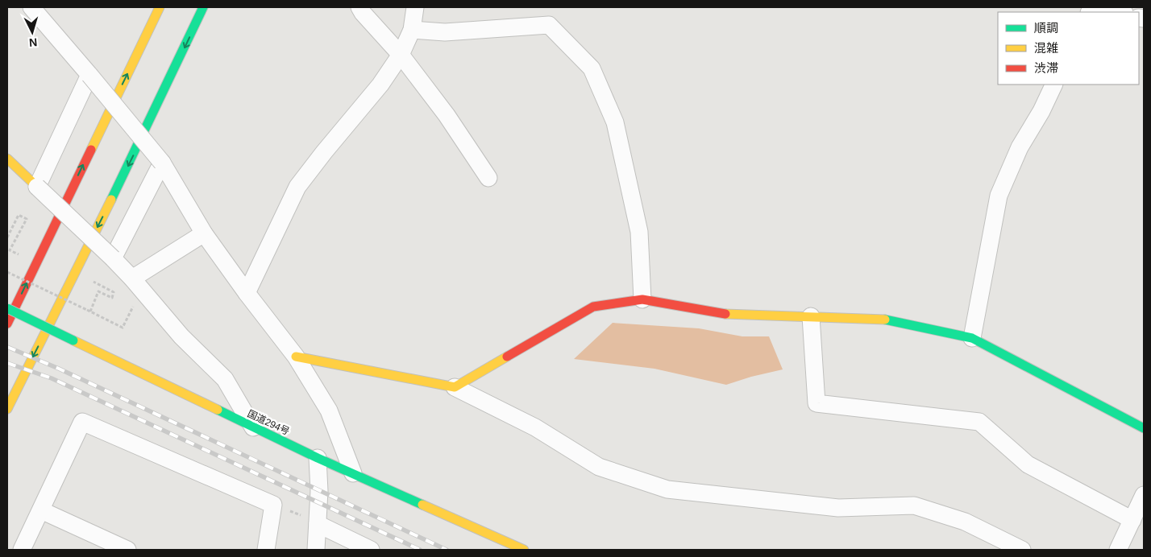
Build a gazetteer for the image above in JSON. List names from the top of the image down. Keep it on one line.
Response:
{"streets":{"main road":["国道294号"]},"legend":["順調","混雑","渋滞"],"north":"bottom"}
